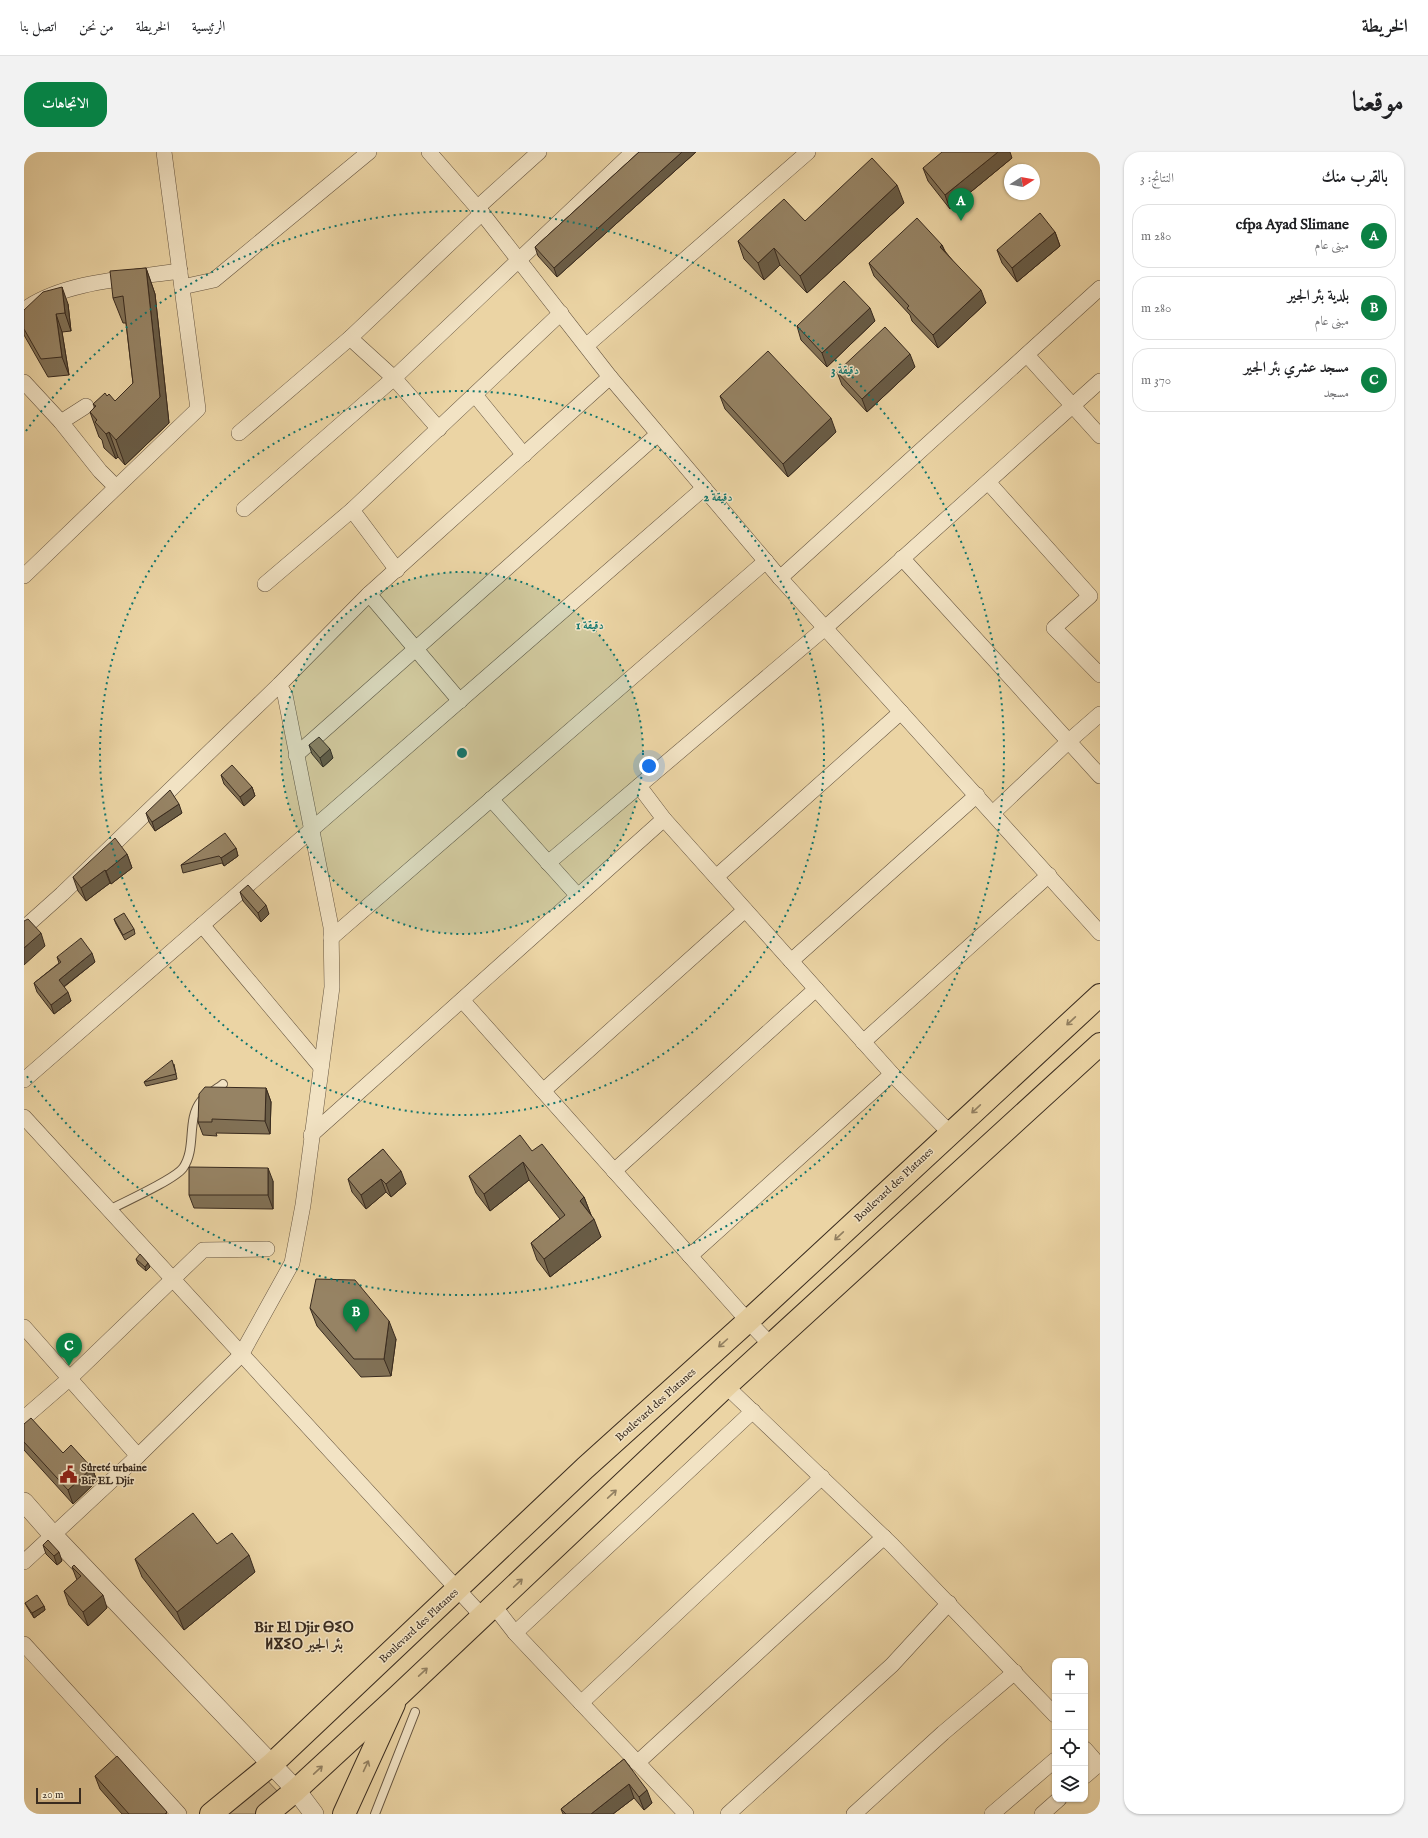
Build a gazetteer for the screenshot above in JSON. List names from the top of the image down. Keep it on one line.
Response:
{"streets":{"main road":["Boulevard des Platanes"]},"districts":["Bir El Djir ⴱⵉⵔ ⵍⴵⵉⵔ بئر الجير"],"places":{"public building":["Sûreté urbaine Bir EL Djir"]},"scale_bar":"20 m","north":"right","page":{"header":"الخريطة","nav":["الرئيسية","الخريطة","من نحن","اتصل بنا"],"title":"موقعنا","buttons":"الاتجاهات","heading":["بالقرب منك","النتائج: 3"],"pins":["A","B","C"],"list":[{"mark":"A","name":"cfpa Ayad Slimane","note":"مبنى عام","value":"280 m"},{"mark":"B","name":"بلدية بئر الجير","note":"مبنى عام","value":"280 m"},{"mark":"C","name":"مسجد عشري بئر الجير","note":"مسجد","value":"370 m"}],"map_buttons":["+","−"],"scale":"20 m"},"rings":["3 دقيقة","2 دقيقة","1 دقيقة"]}
